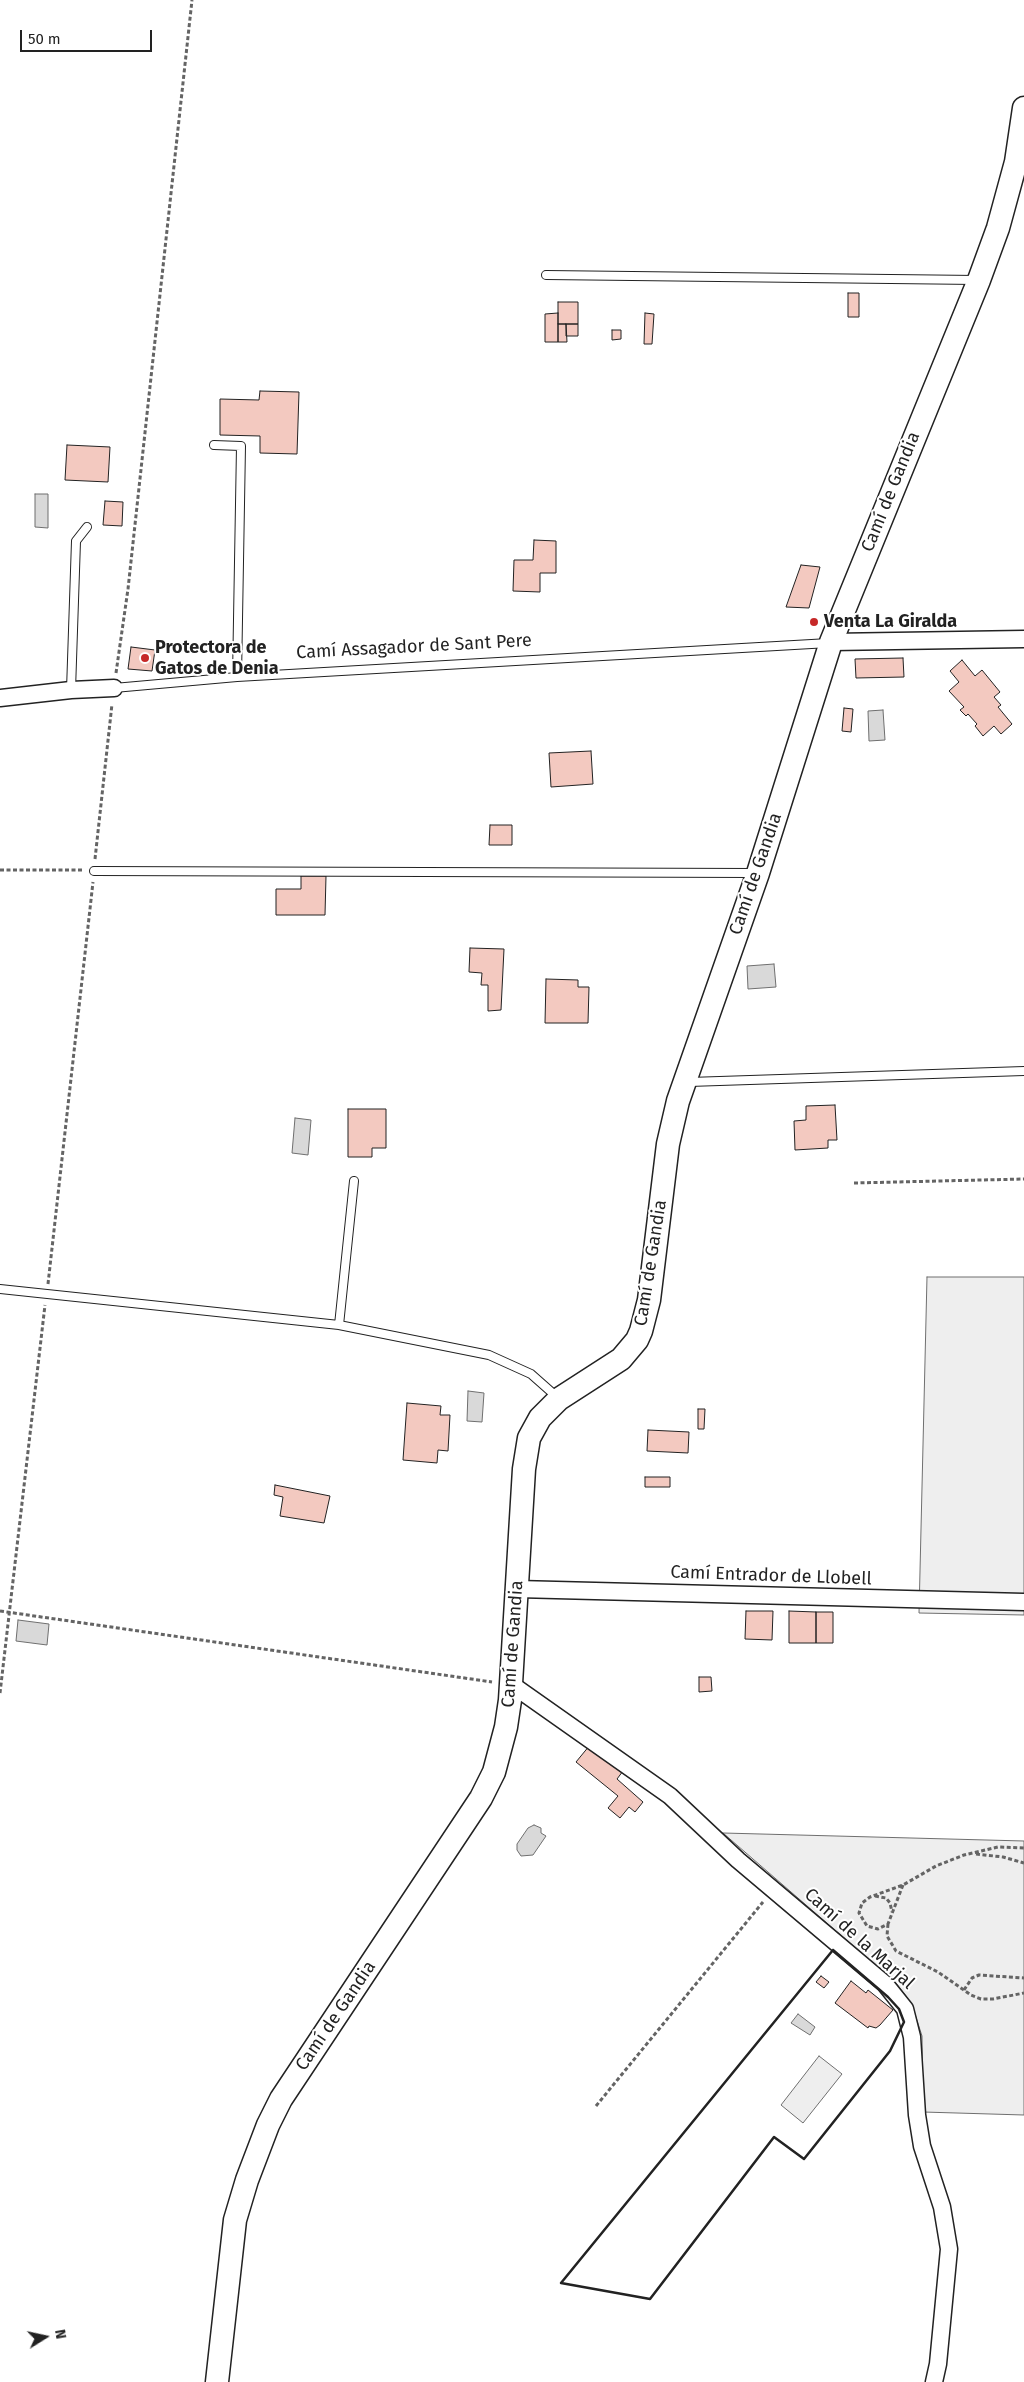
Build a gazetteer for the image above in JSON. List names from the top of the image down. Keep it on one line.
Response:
{"streets":{"main road":["Camí de Gandia"],"street":["Camí Assagador de Sant Pere","Camí Entrador de Llobell","Camí de la Marjal"]},"crossings":[["Camí de Gandia","Camí Assagador de Sant Pere"],["Camí de Gandia","Camí Entrador de Llobell"],["Camí de Gandia","Camí de la Marjal"]],"places":["Venta La Giralda","Protectora de Gatos de Denia"],"scale_bar":"50 m","north":"right"}
